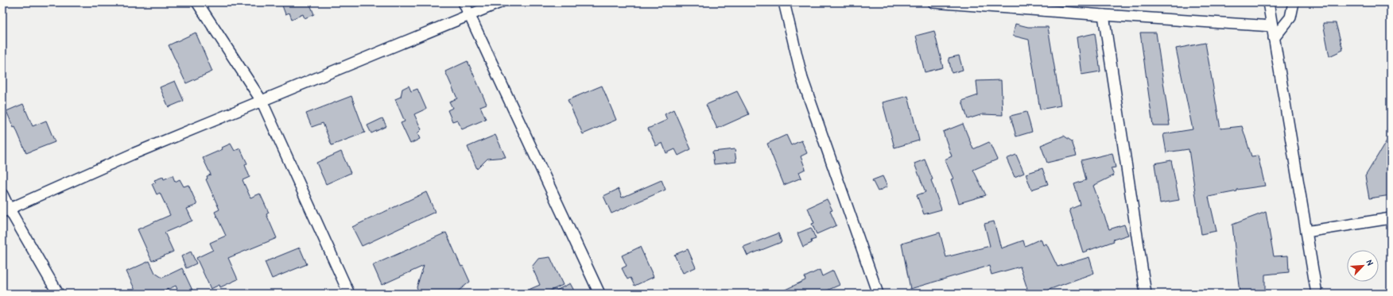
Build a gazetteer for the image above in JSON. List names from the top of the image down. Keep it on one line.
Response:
{"north":"top right"}
